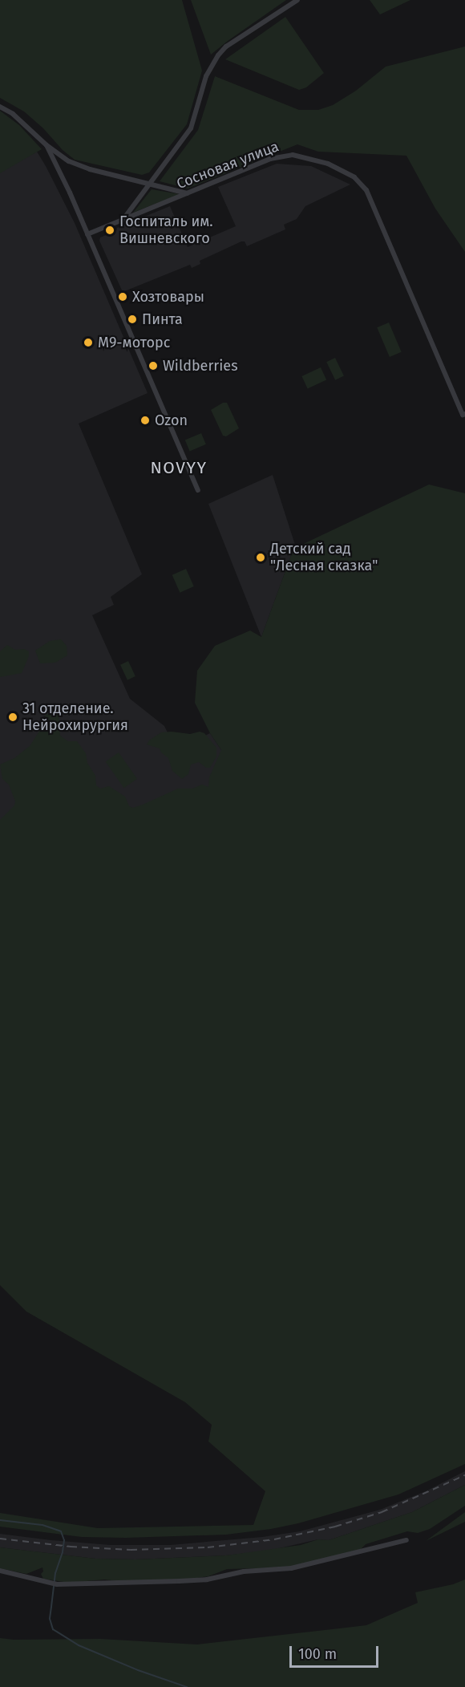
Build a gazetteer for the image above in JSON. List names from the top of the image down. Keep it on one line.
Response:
{"streets":{"street":["Сосновая улица"]},"districts":["NOVYY"],"places":["Госпиталь им. Вишневского","Хозтовары","Пинта","М9-моторс","Wildberries","Ozon","Детский сад \"Лесная сказка\"","31 отделение. Нейрохирургия"],"scale_bar":"100 m"}
